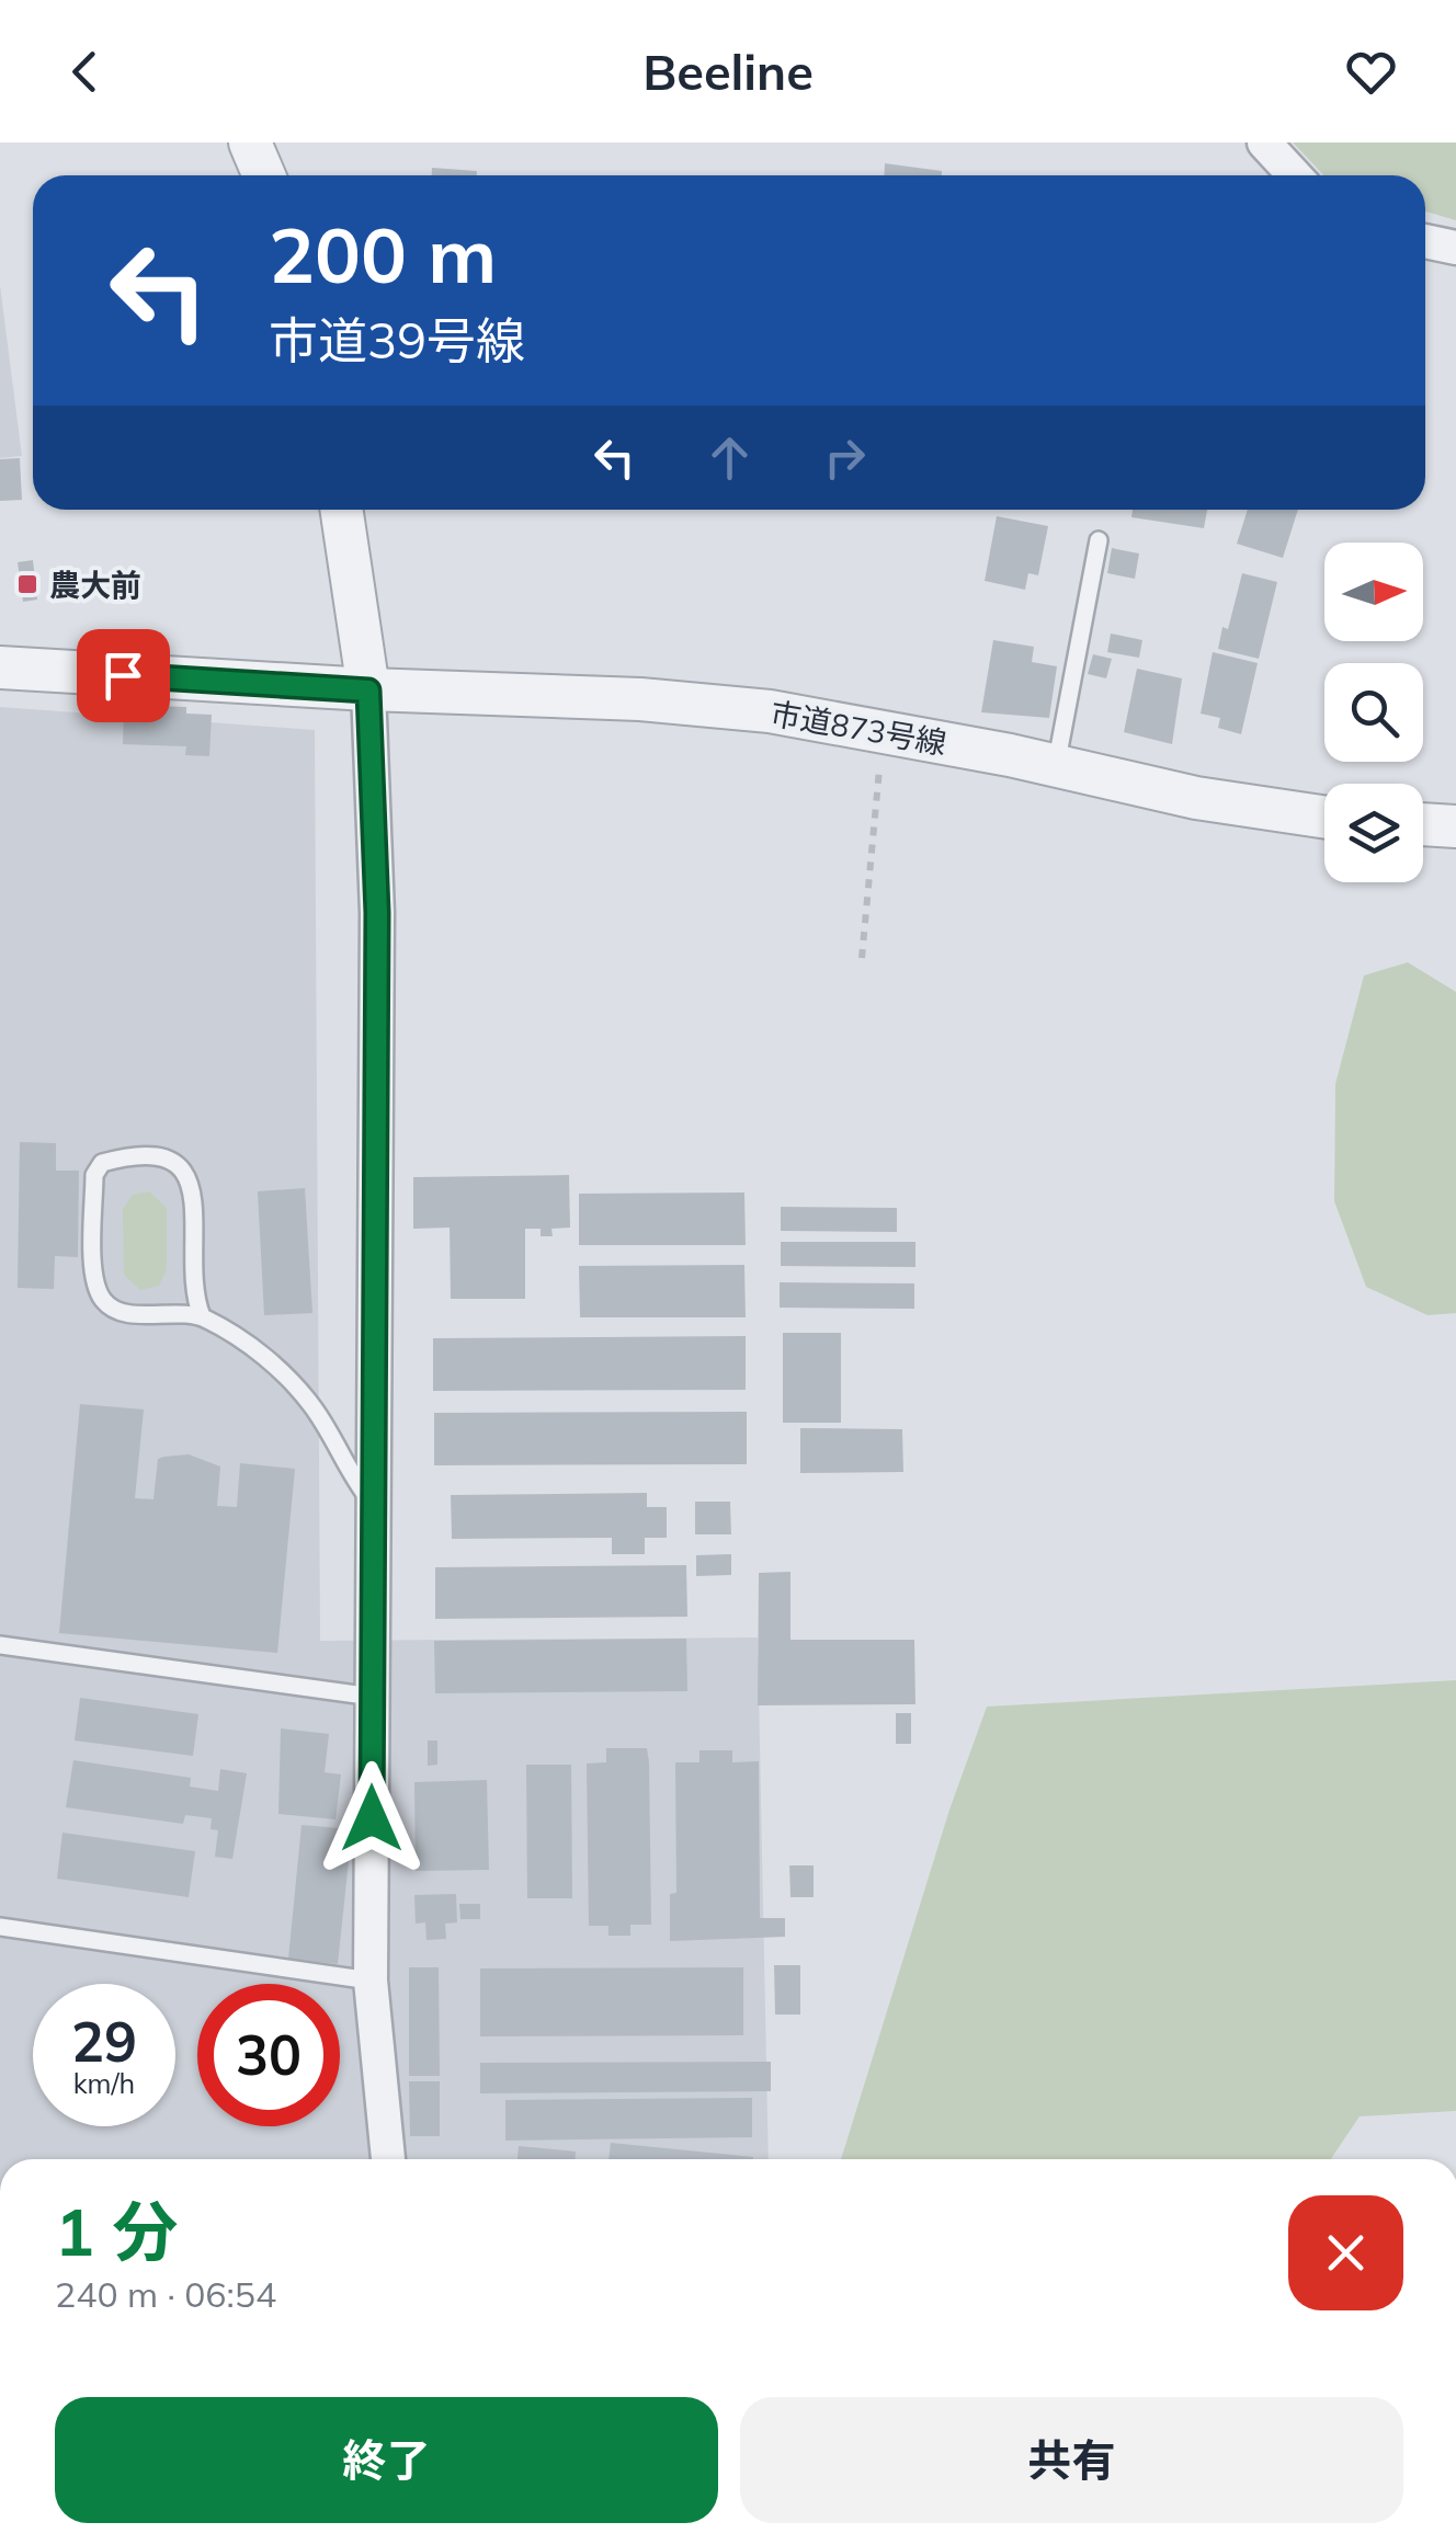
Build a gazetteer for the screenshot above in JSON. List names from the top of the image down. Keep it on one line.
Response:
{"streets":{"street":["市道873号線"]},"places":{"transit":["農大前"]},"north":"right","page":{"header":"Beeline","turn":["200 m","市道39号線"],"speed":"29 km/h","limit":"30","heading":["1 分","240 m · 06:54"],"buttons":["終了","共有"]}}
